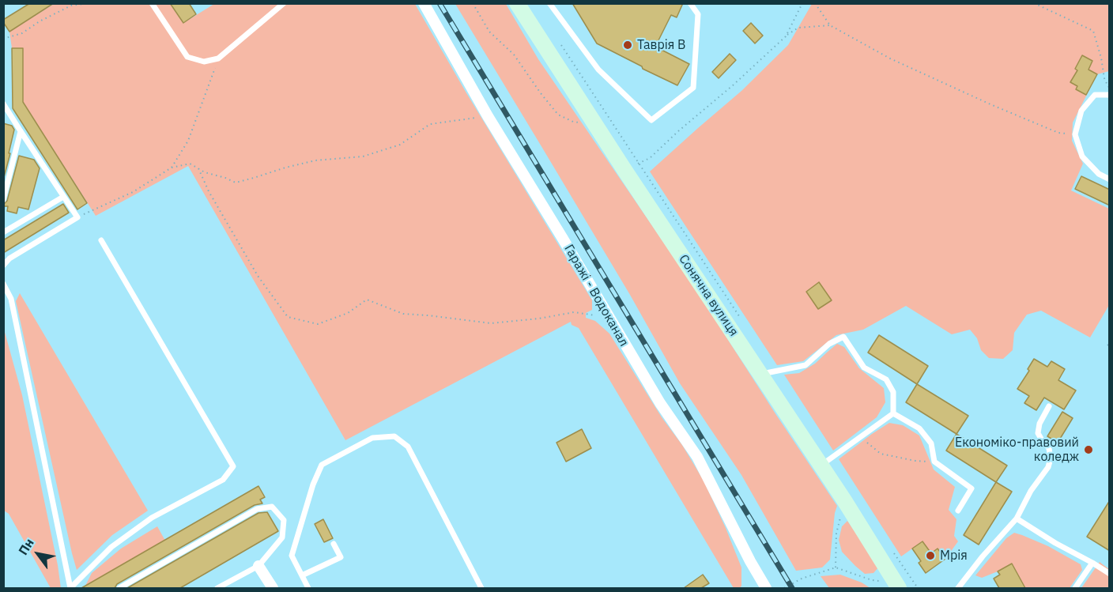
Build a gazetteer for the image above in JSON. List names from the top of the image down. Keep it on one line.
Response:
{"streets":{"street":["Гаражі - Водоканал","Сонячна вулиця"]},"places":["Таврія В","Економіко-правовий коледж","Мрія"],"north":"top left"}
